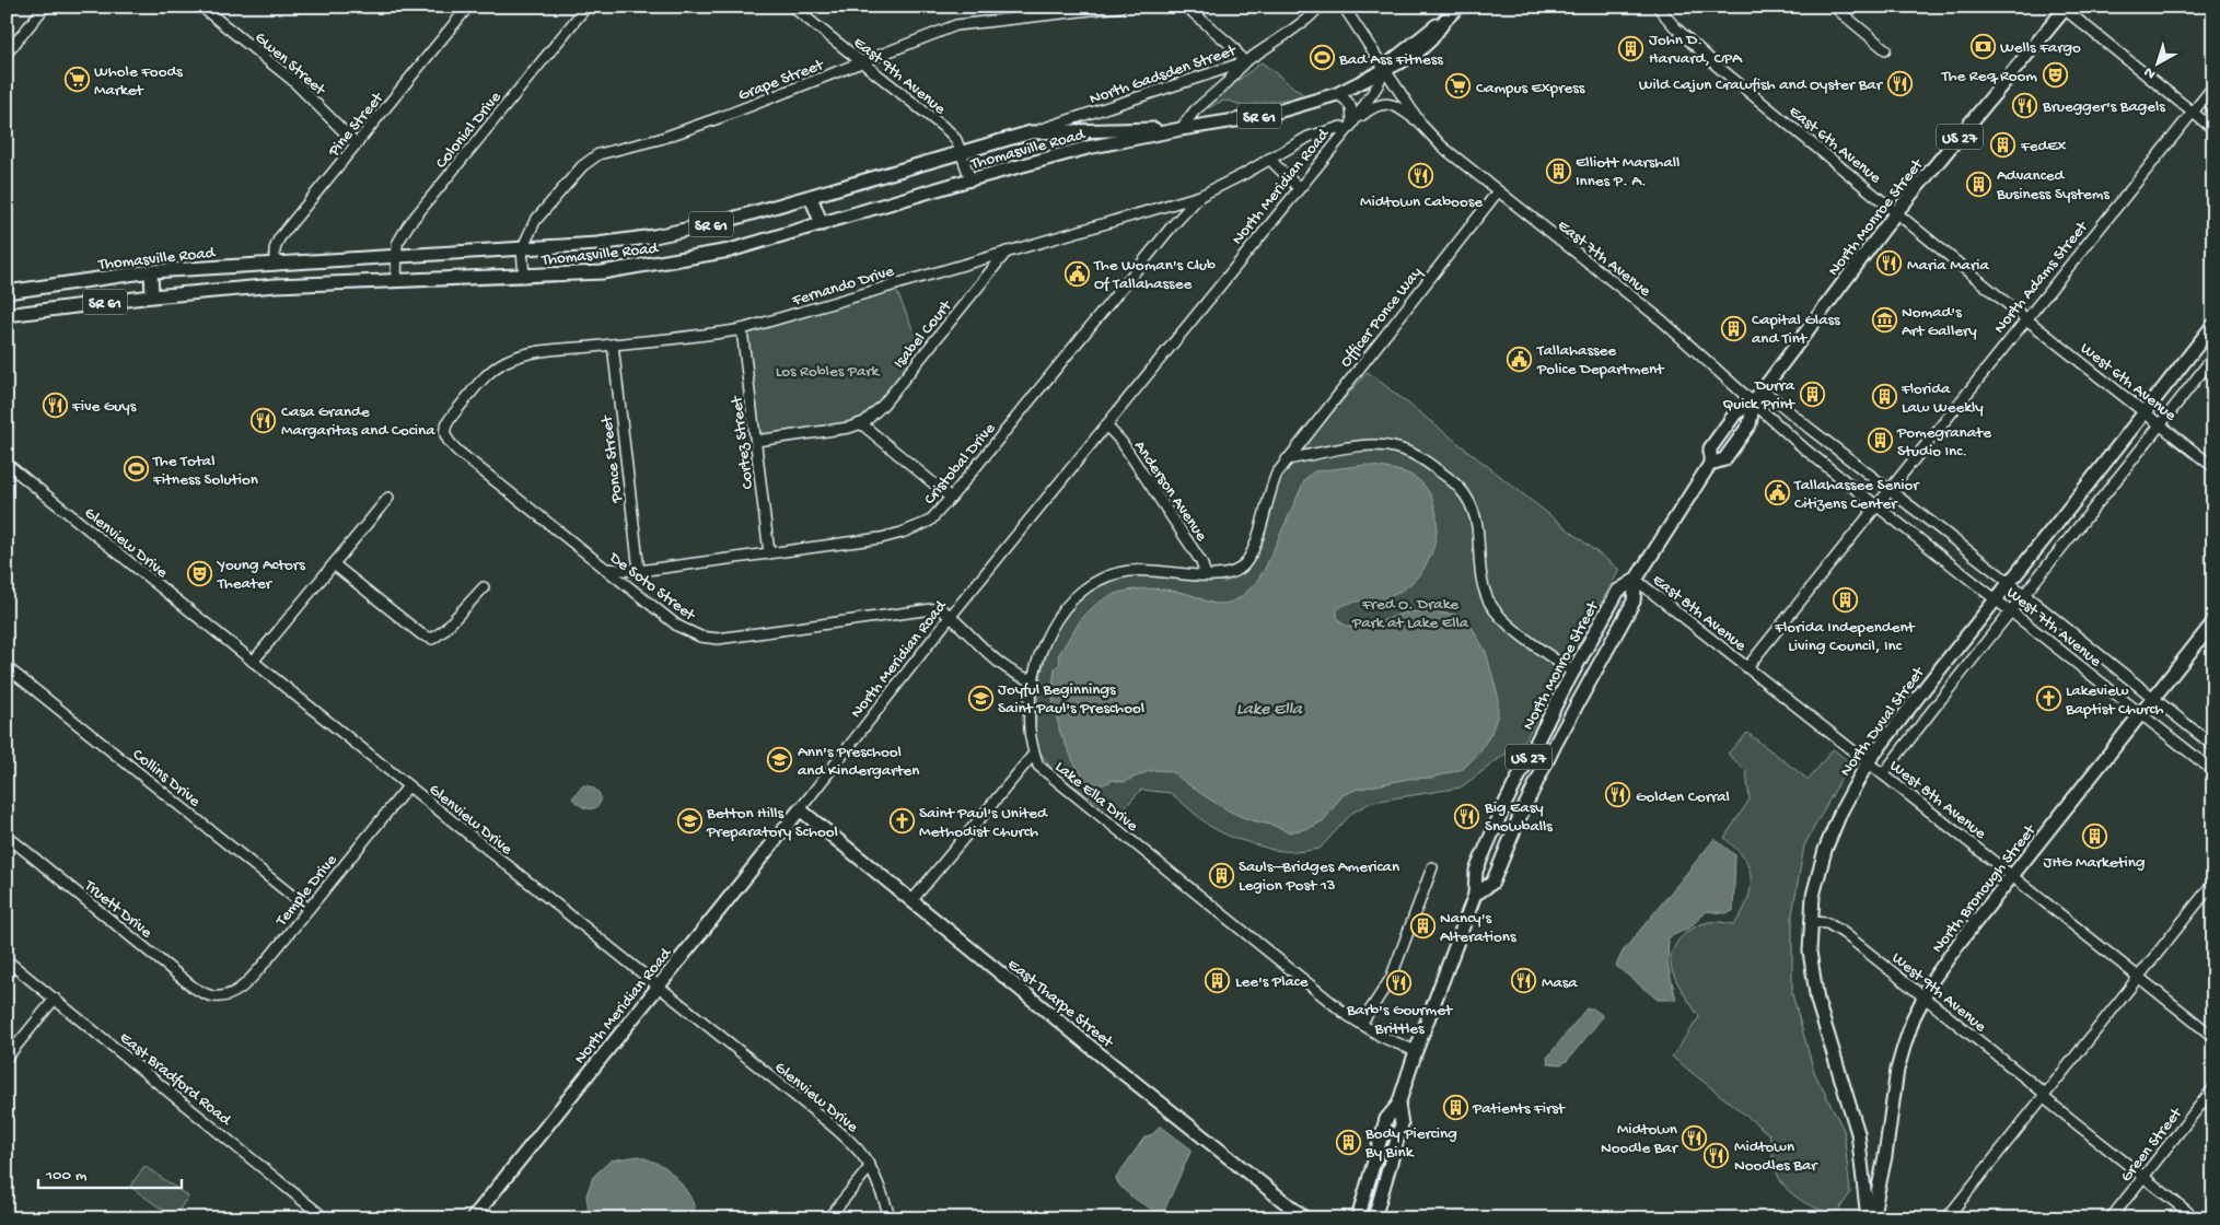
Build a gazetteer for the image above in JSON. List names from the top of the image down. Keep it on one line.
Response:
{"streets":{"main road":["SR 61","US 27","Thomasville Road","North Meridian Road","North Monroe Street","North Duval Street","North Bronough Street","East Tharpe Street"],"street":["Gwen Street","North Gadsden Street","East 9th Avenue","Grape Street","Pine Street","Colonial Drive","East 6th Avenue","East 7th Avenue","North Adams Street","Fernando Drive","Officer Ponce Way","Isabel Court","West 6th Avenue","Cortez Street","Ponce Street","Cristobal Drive","Anderson Avenue","Glenview Drive","De Soto Street","East 8th Avenue","West 7th Avenue","Collins Drive","Lake Ella Drive","West 8th Avenue","Temple Drive","Truett Drive","West 9th Avenue","East Bradford Road","Green Street"]},"crossings":[["Gwen Street","Pine Street"],["North Gadsden Street","Thomasville Road"],["East 9th Avenue","Grape Street"],["East 9th Avenue","Thomasville Road"],["Grape Street","Thomasville Road"],["Pine Street","Thomasville Road"],["Colonial Drive","Thomasville Road"],["East 6th Avenue","North Monroe Street"],["East 6th Avenue","North Adams Street"],["East 6th Avenue","West 6th Avenue"],["Thomasville Road","North Meridian Road"],["Thomasville Road","East 7th Avenue"],["North Meridian Road","East 7th Avenue"],["North Meridian Road","Fernando Drive"],["North Meridian Road","Anderson Avenue"],["North Meridian Road","Glenview Drive"],["North Meridian Road","De Soto Street"],["North Meridian Road","East Tharpe Street"],["North Monroe Street","East 7th Avenue"],["North Monroe Street","East 8th Avenue"],["North Monroe Street","Lake Ella Drive"],["East 7th Avenue","North Adams Street"],["East 7th Avenue","Officer Ponce Way"],["East 7th Avenue","West 7th Avenue"],["North Adams Street","West 6th Avenue"],["North Adams Street","East 8th Avenue"],["North Adams Street","West 7th Avenue"],["North Adams Street","West 8th Avenue"],["Fernando Drive","Isabel Court"],["Fernando Drive","Cortez Street"],["Fernando Drive","Ponce Street"],["Fernando Drive","Cristobal Drive"],["Fernando Drive","De Soto Street"],["Officer Ponce Way","Lake Ella Drive"],["West 6th Avenue","North Duval Street"],["Cortez Street","Cristobal Drive"],["Ponce Street","Cristobal Drive"],["Cristobal Drive","De Soto Street"],["Anderson Avenue","Lake Ella Drive"],["Glenview Drive","Temple Drive"],["East 8th Avenue","West 8th Avenue"],["West 7th Avenue","North Duval Street"],["West 7th Avenue","North Bronough Street"],["North Duval Street","West 8th Avenue"],["North Duval Street","West 9th Avenue"],["Collins Drive","Temple Drive"],["West 8th Avenue","North Bronough Street"],["North Bronough Street","West 9th Avenue"],["Temple Drive","Truett Drive"],["West 9th Avenue","Green Street"]],"water":["Lake Ella"],"parks":["Los Robles Park","Fred O. Drake Park at Lake Ella"],"places":{"bank":["Wells Fargo"],"building":["John D. Harvard, CPA","FedEx","Elliott Marshall Innes P. A.","Advanced Business Systems","Capital Glass and Tint","Durra Quick Print","Florida Law Weekly","Pomegranate Studio Inc.","Florida Independent Living Council, Inc","JHG Marketing","Sauls–Bridges American Legion Post 13","Nancy's Alterations","Lee's Place","Patients First","Body Piercing By Bink"],"sports":["Bad Ass Fitness","The Total Fitness Solution"],"theatre":["The Req Room","Young Actors Theater"],"supermarket":["Whole Foods Market","Campus Express"],"restaurant":["Wild Cajun Crawfish and Oyster Bar","Bruegger's Bagels","Midtown Caboose","Maria Maria","Five Guys","Casa Grande Margaritas and Cocina","Golden Corral","Big Easy Snowballs","Masa","Barb's Gourmet Brittles","Midtown Noodle Bar","Midtown Noodles Bar"],"public building":["The Woman's Club Of Tallahassee","Tallahassee Police Department","Tallahassee Senior Citizens Center"],"museum":["Nomad's Art Gallery"],"school or university":["Joyful Beginnings Saint Paul's Preschool","Ann's Preschool and Kindergarten","Betton Hills Preparatory School"],"church":["Lakeview Baptist Church","Saint Paul's United Methodist Church"]},"scale_bar":"100 m","north":"bottom left"}
